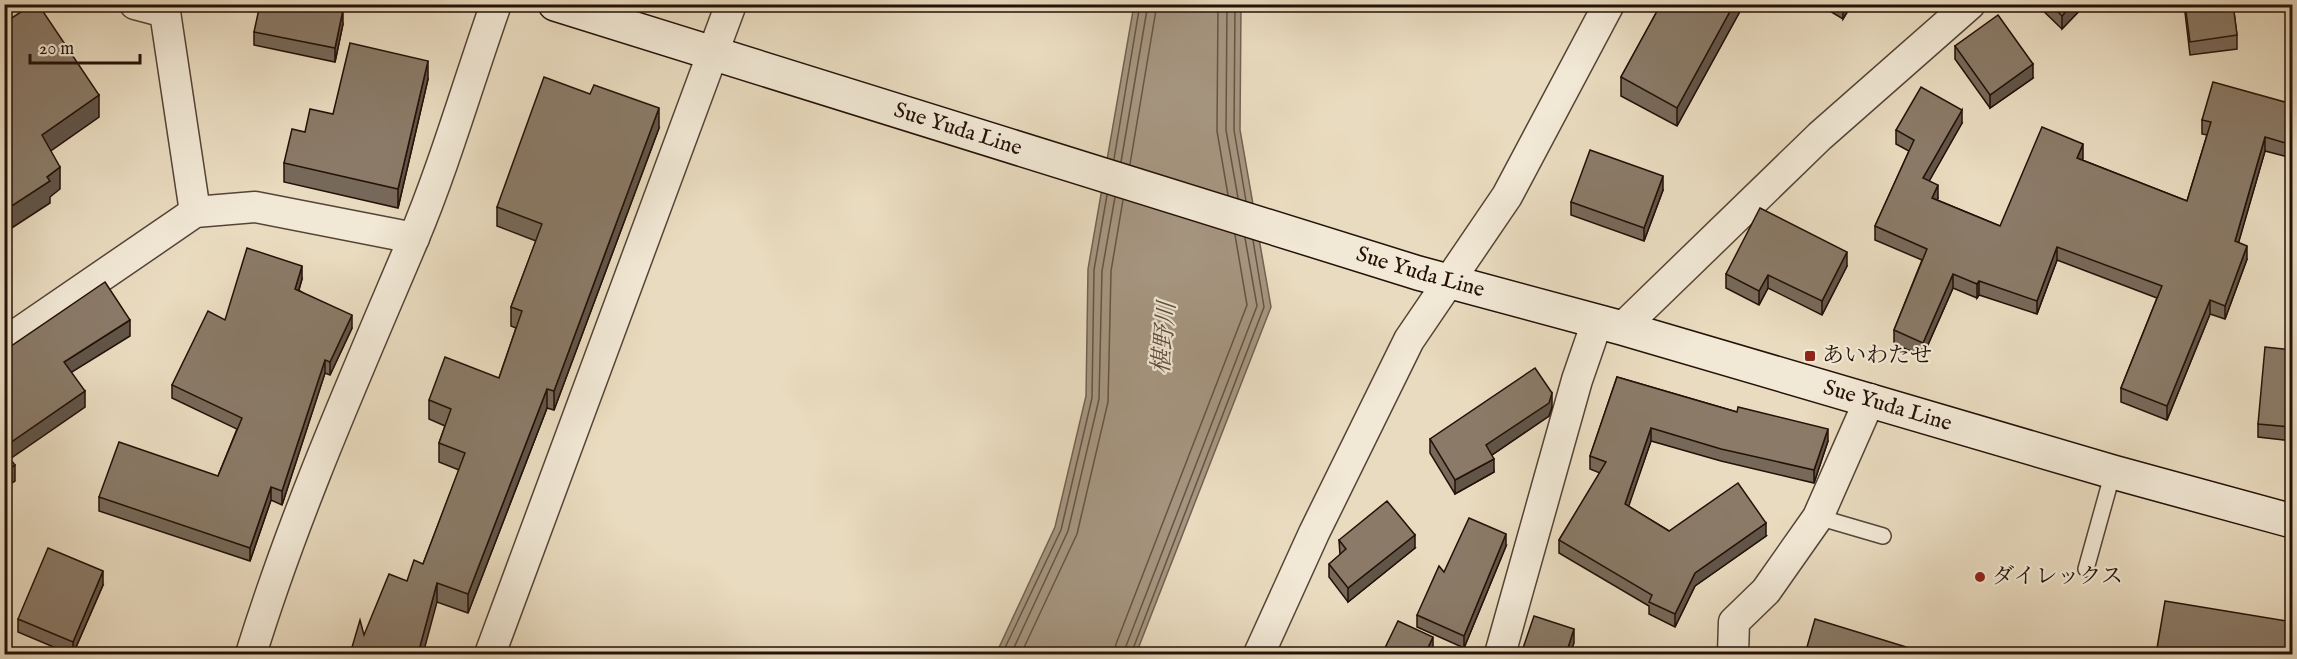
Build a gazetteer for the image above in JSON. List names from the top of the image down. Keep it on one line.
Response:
{"streets":{"main road":["Sue Yuda Line"]},"water":["椹野川"],"places":{"transit":["あいわたせ"],"other":["ダイレックス"]},"scale_bar":"20 m"}
